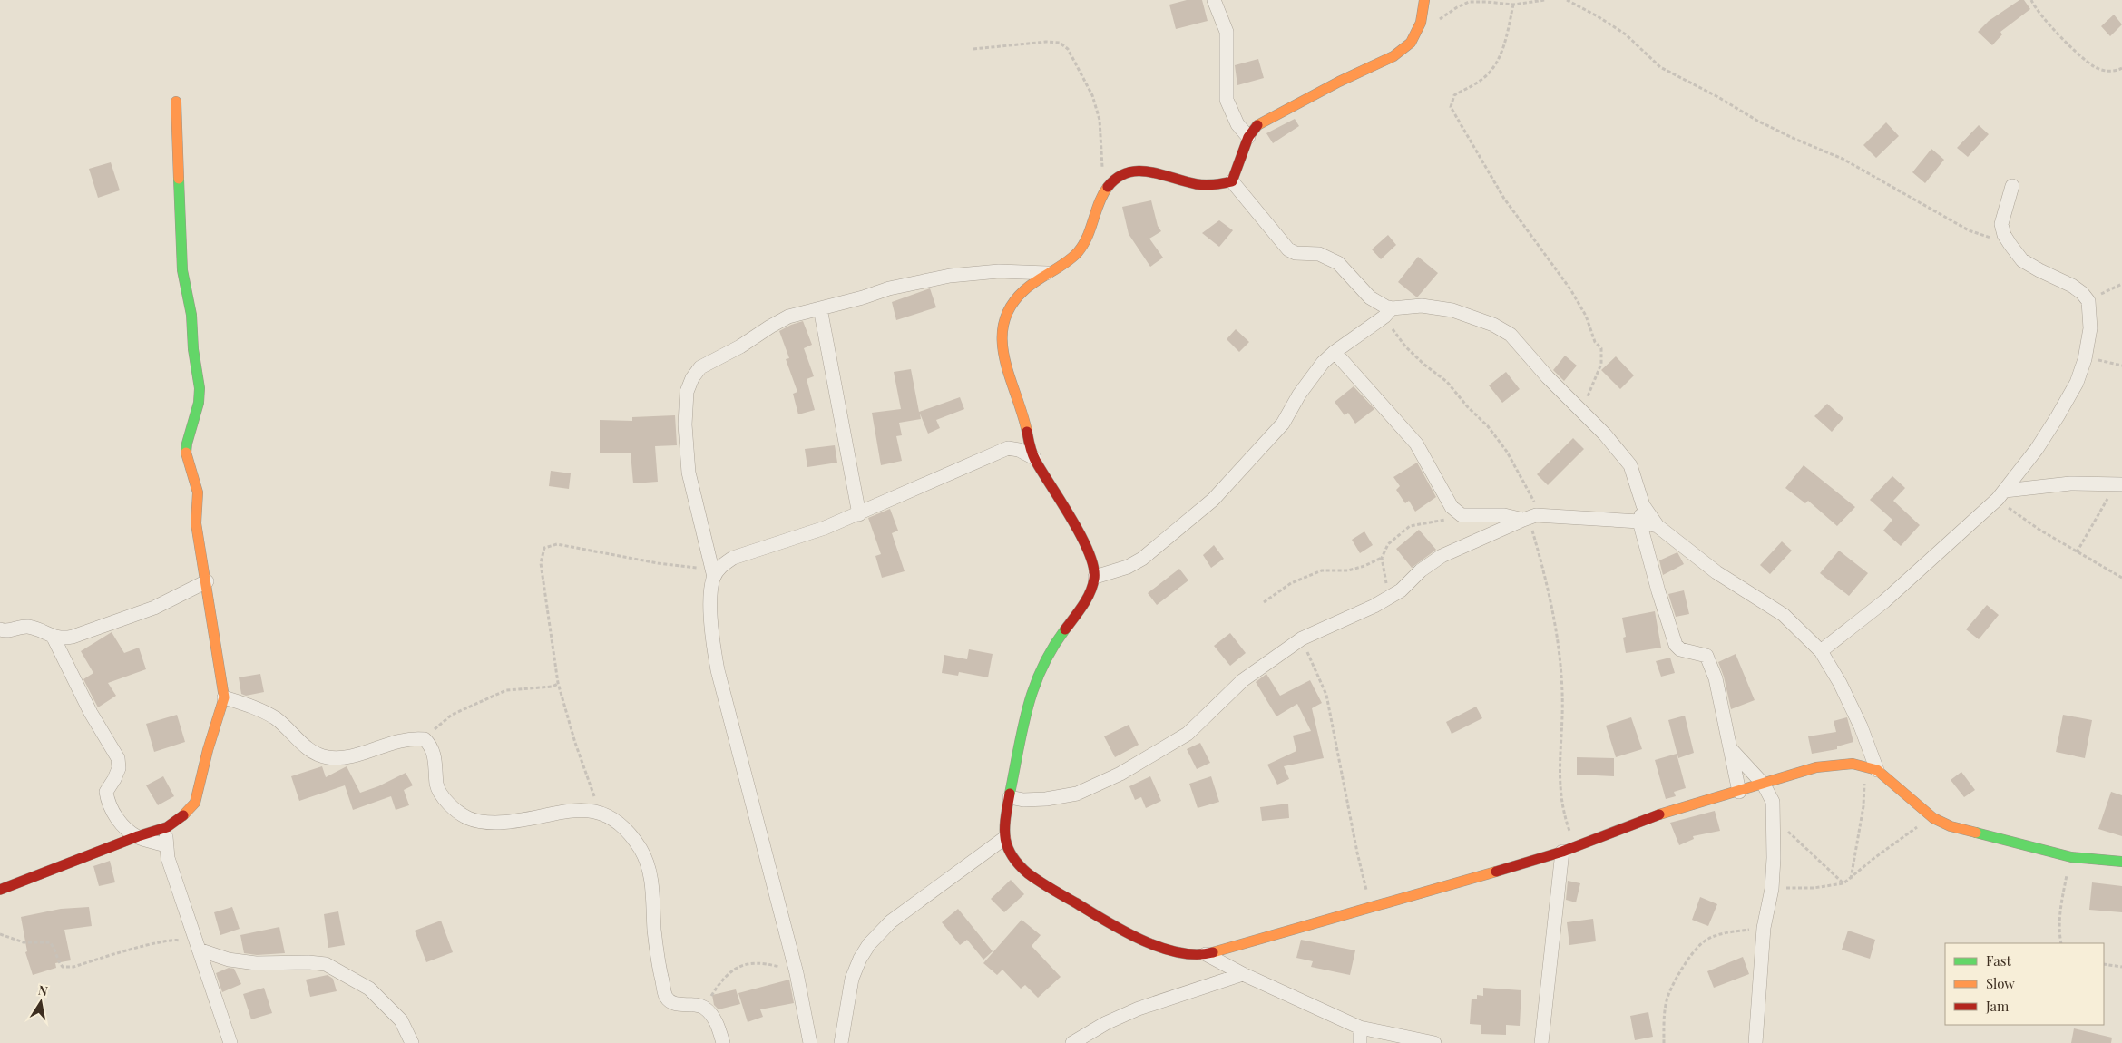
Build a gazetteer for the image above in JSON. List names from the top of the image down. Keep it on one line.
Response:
{"legend":["Fast","Slow","Jam"],"north":"top"}
